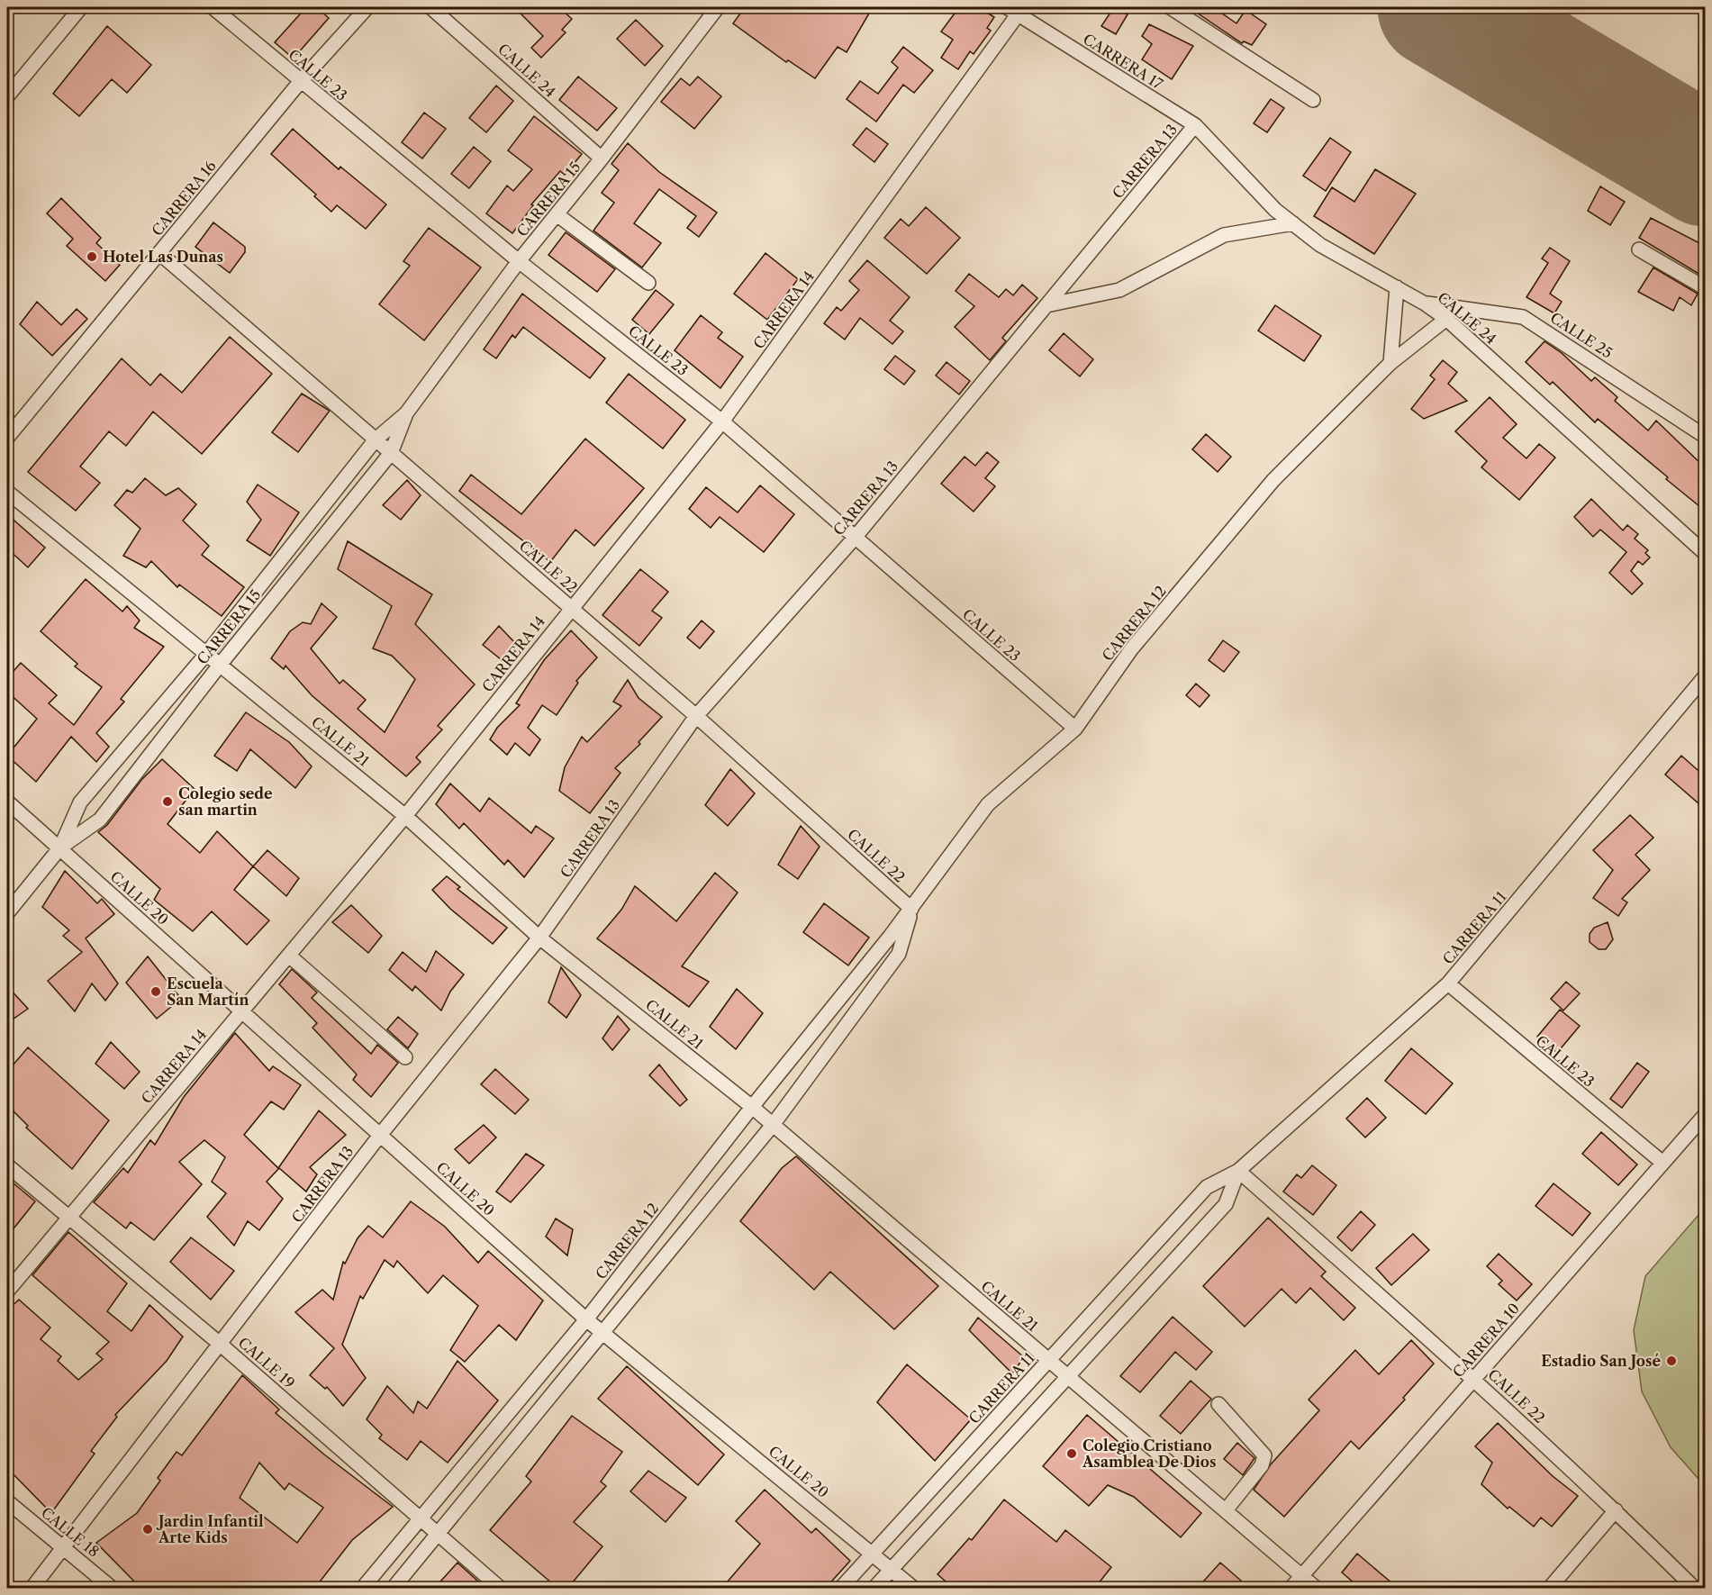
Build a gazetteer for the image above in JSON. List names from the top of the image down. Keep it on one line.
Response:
{"streets":{"street":["CARRERA 17","CALLE 24","CALLE 23","CARRERA 13","CARRERA 16","CARRERA 15","CARRERA 14","CALLE 25","CALLE 22","CARRERA 12","CALLE 21","CALLE 20","CARRERA 11","CARRERA 10","CALLE 19","CALLE 18"]},"crossings":[["CARRERA 17","CALLE 24"],["CARRERA 17","CARRERA 13"],["CARRERA 17","CARRERA 14"],["CALLE 24","CARRERA 13"],["CALLE 24","CARRERA 15"],["CALLE 24","CALLE 25"],["CALLE 24","CARRERA 12"],["CALLE 23","CARRERA 13"],["CALLE 23","CARRERA 16"],["CALLE 23","CARRERA 15"],["CALLE 23","CARRERA 14"],["CALLE 23","CARRERA 12"],["CALLE 23","CARRERA 11"],["CALLE 23","CARRERA 10"],["CARRERA 13","CALLE 22"],["CARRERA 13","CALLE 21"],["CARRERA 13","CALLE 20"],["CARRERA 13","CALLE 19"],["CARRERA 13","CALLE 18"],["CARRERA 16","CALLE 22"],["CARRERA 15","CALLE 22"],["CARRERA 15","CALLE 21"],["CARRERA 15","CALLE 20"],["CARRERA 14","CALLE 22"],["CARRERA 14","CALLE 21"],["CARRERA 14","CALLE 20"],["CARRERA 14","CALLE 19"],["CALLE 22","CARRERA 12"],["CALLE 22","CARRERA 11"],["CALLE 22","CARRERA 10"],["CARRERA 12","CALLE 21"],["CARRERA 12","CALLE 20"],["CARRERA 12","CALLE 19"],["CALLE 21","CARRERA 11"],["CALLE 21","CARRERA 10"],["CALLE 20","CARRERA 11"]],"places":["Hotel Las Dunas","Colegio sede san martin","Escuela San Martín","Estadio San José","Colegio Cristiano Asamblea De Dios","Jardin Infantil Arte Kids"]}
